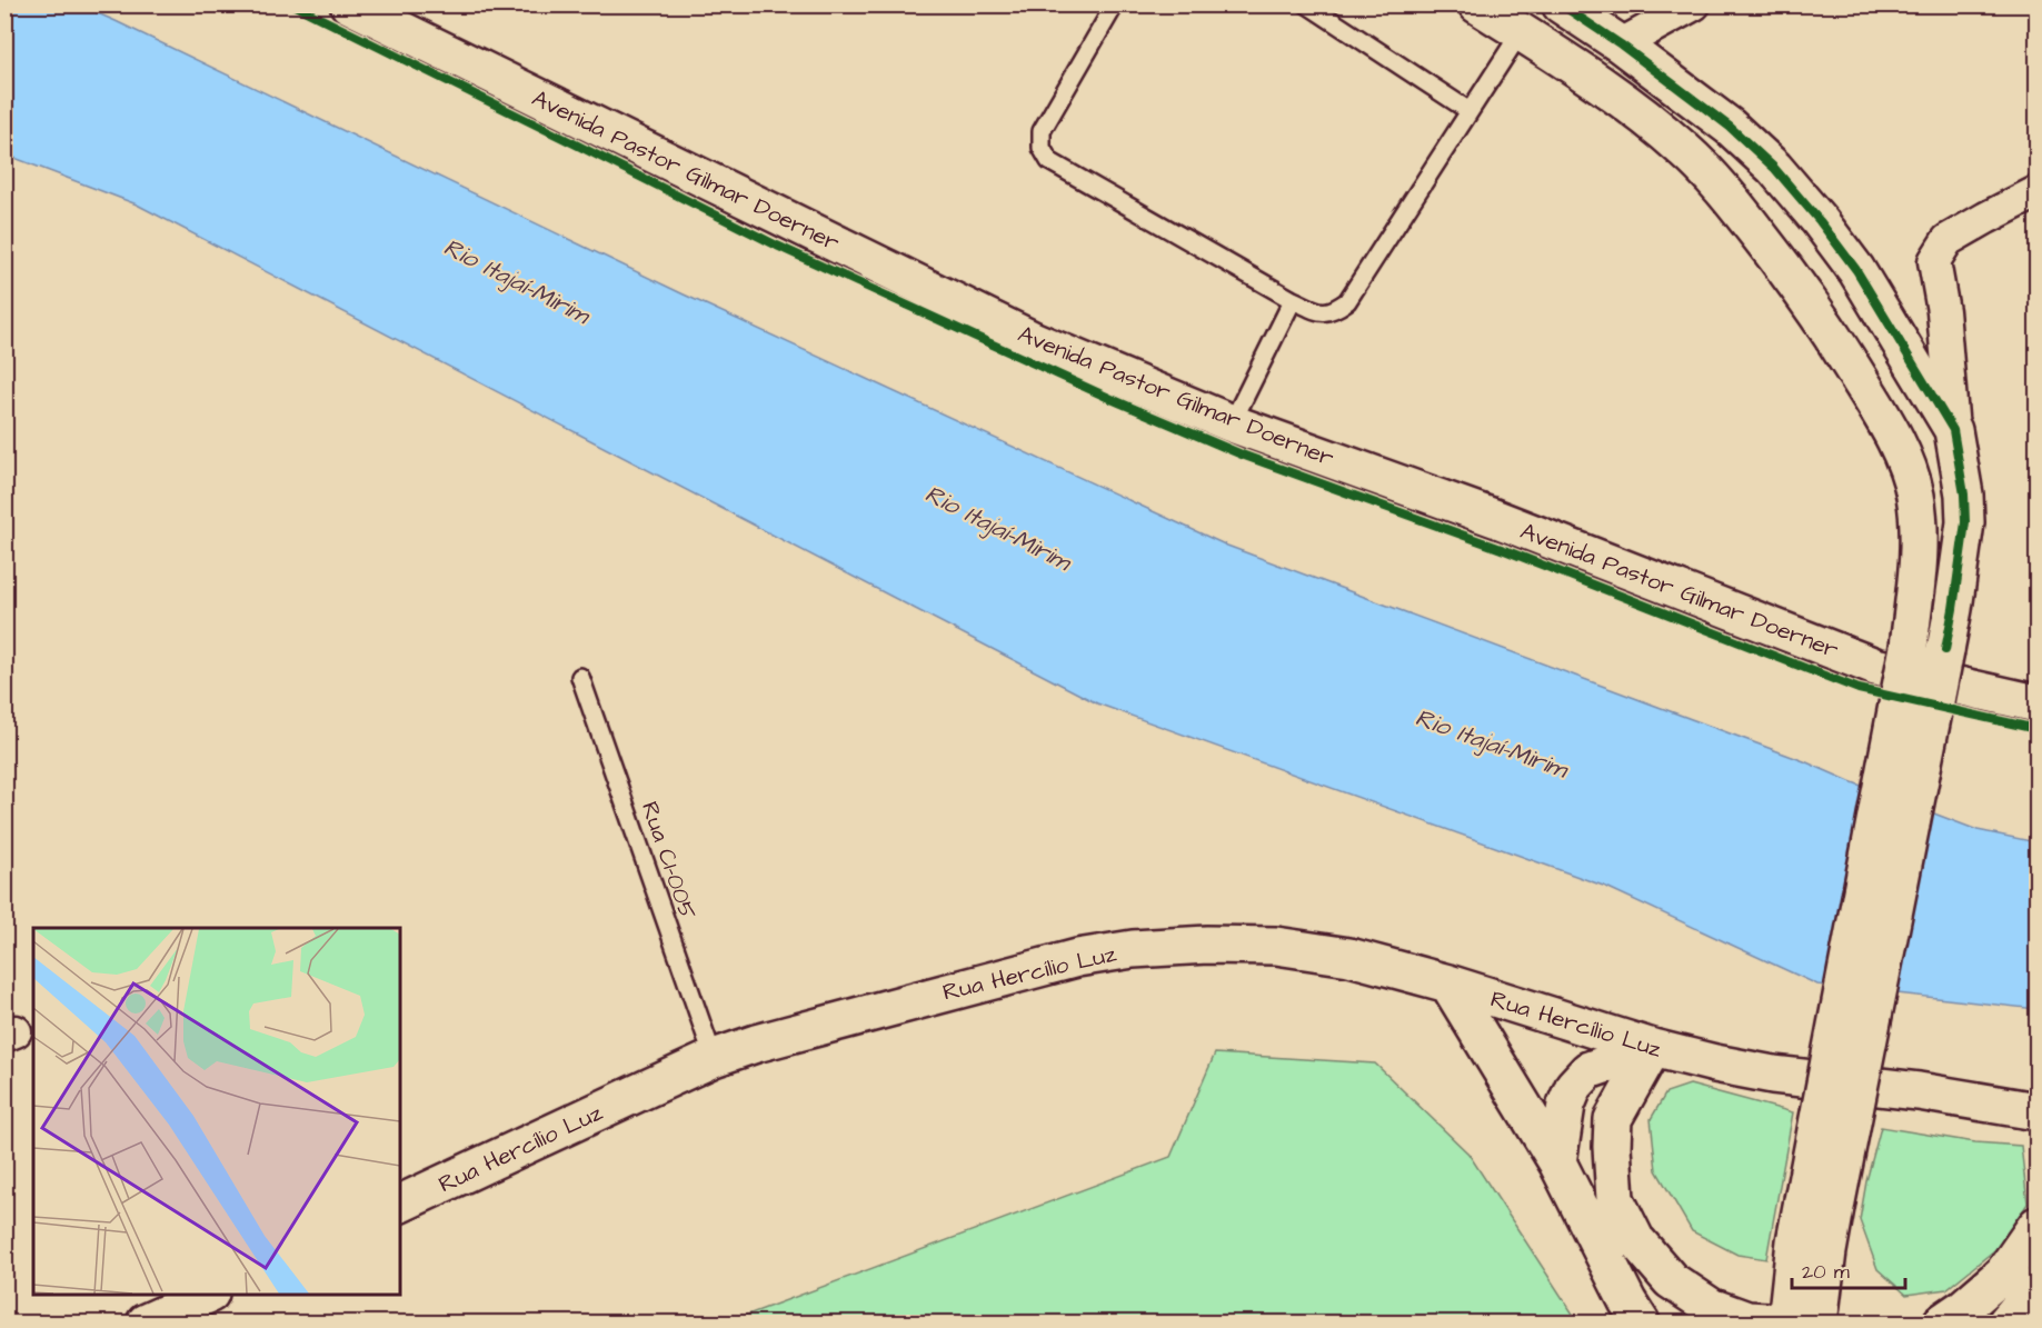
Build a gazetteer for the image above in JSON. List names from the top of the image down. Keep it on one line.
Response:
{"streets":{"main road":["Avenida Pastor Gilmar Doerner","Rua Hercílio Luz"],"lane":["Rua C1-005"]},"crossings":[["Rua C1-005","Rua Hercílio Luz"]],"water":["Rio Itajaí-Mirim"],"scale_bar":"20 m"}
